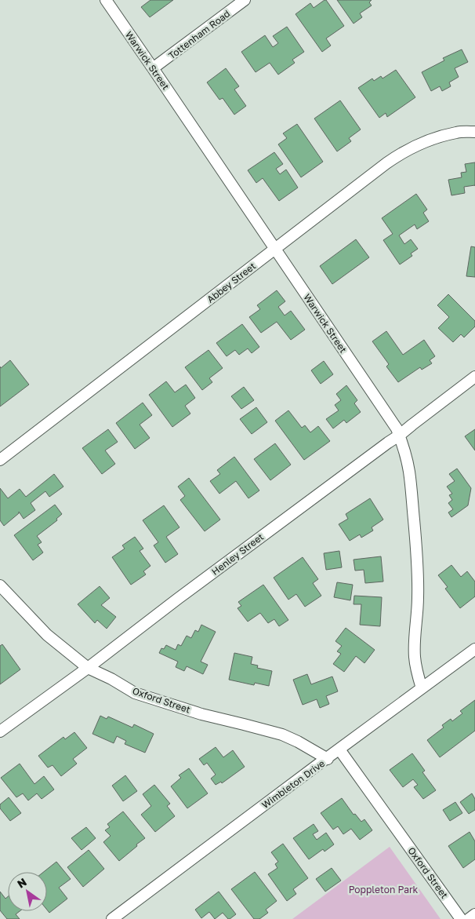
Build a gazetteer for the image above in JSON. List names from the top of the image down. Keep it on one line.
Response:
{"streets":{"street":["Tottenham Road","Warwick Street","Abbey Street","Henley Street","Oxford Street","Wimbleton Drive"]},"crossings":[["Tottenham Road","Warwick Street"],["Warwick Street","Abbey Street"],["Warwick Street","Henley Street"],["Warwick Street","Wimbleton Drive"],["Henley Street","Oxford Street"],["Oxford Street","Wimbleton Drive"]],"parks":["Poppleton Park"],"north":"top left"}
